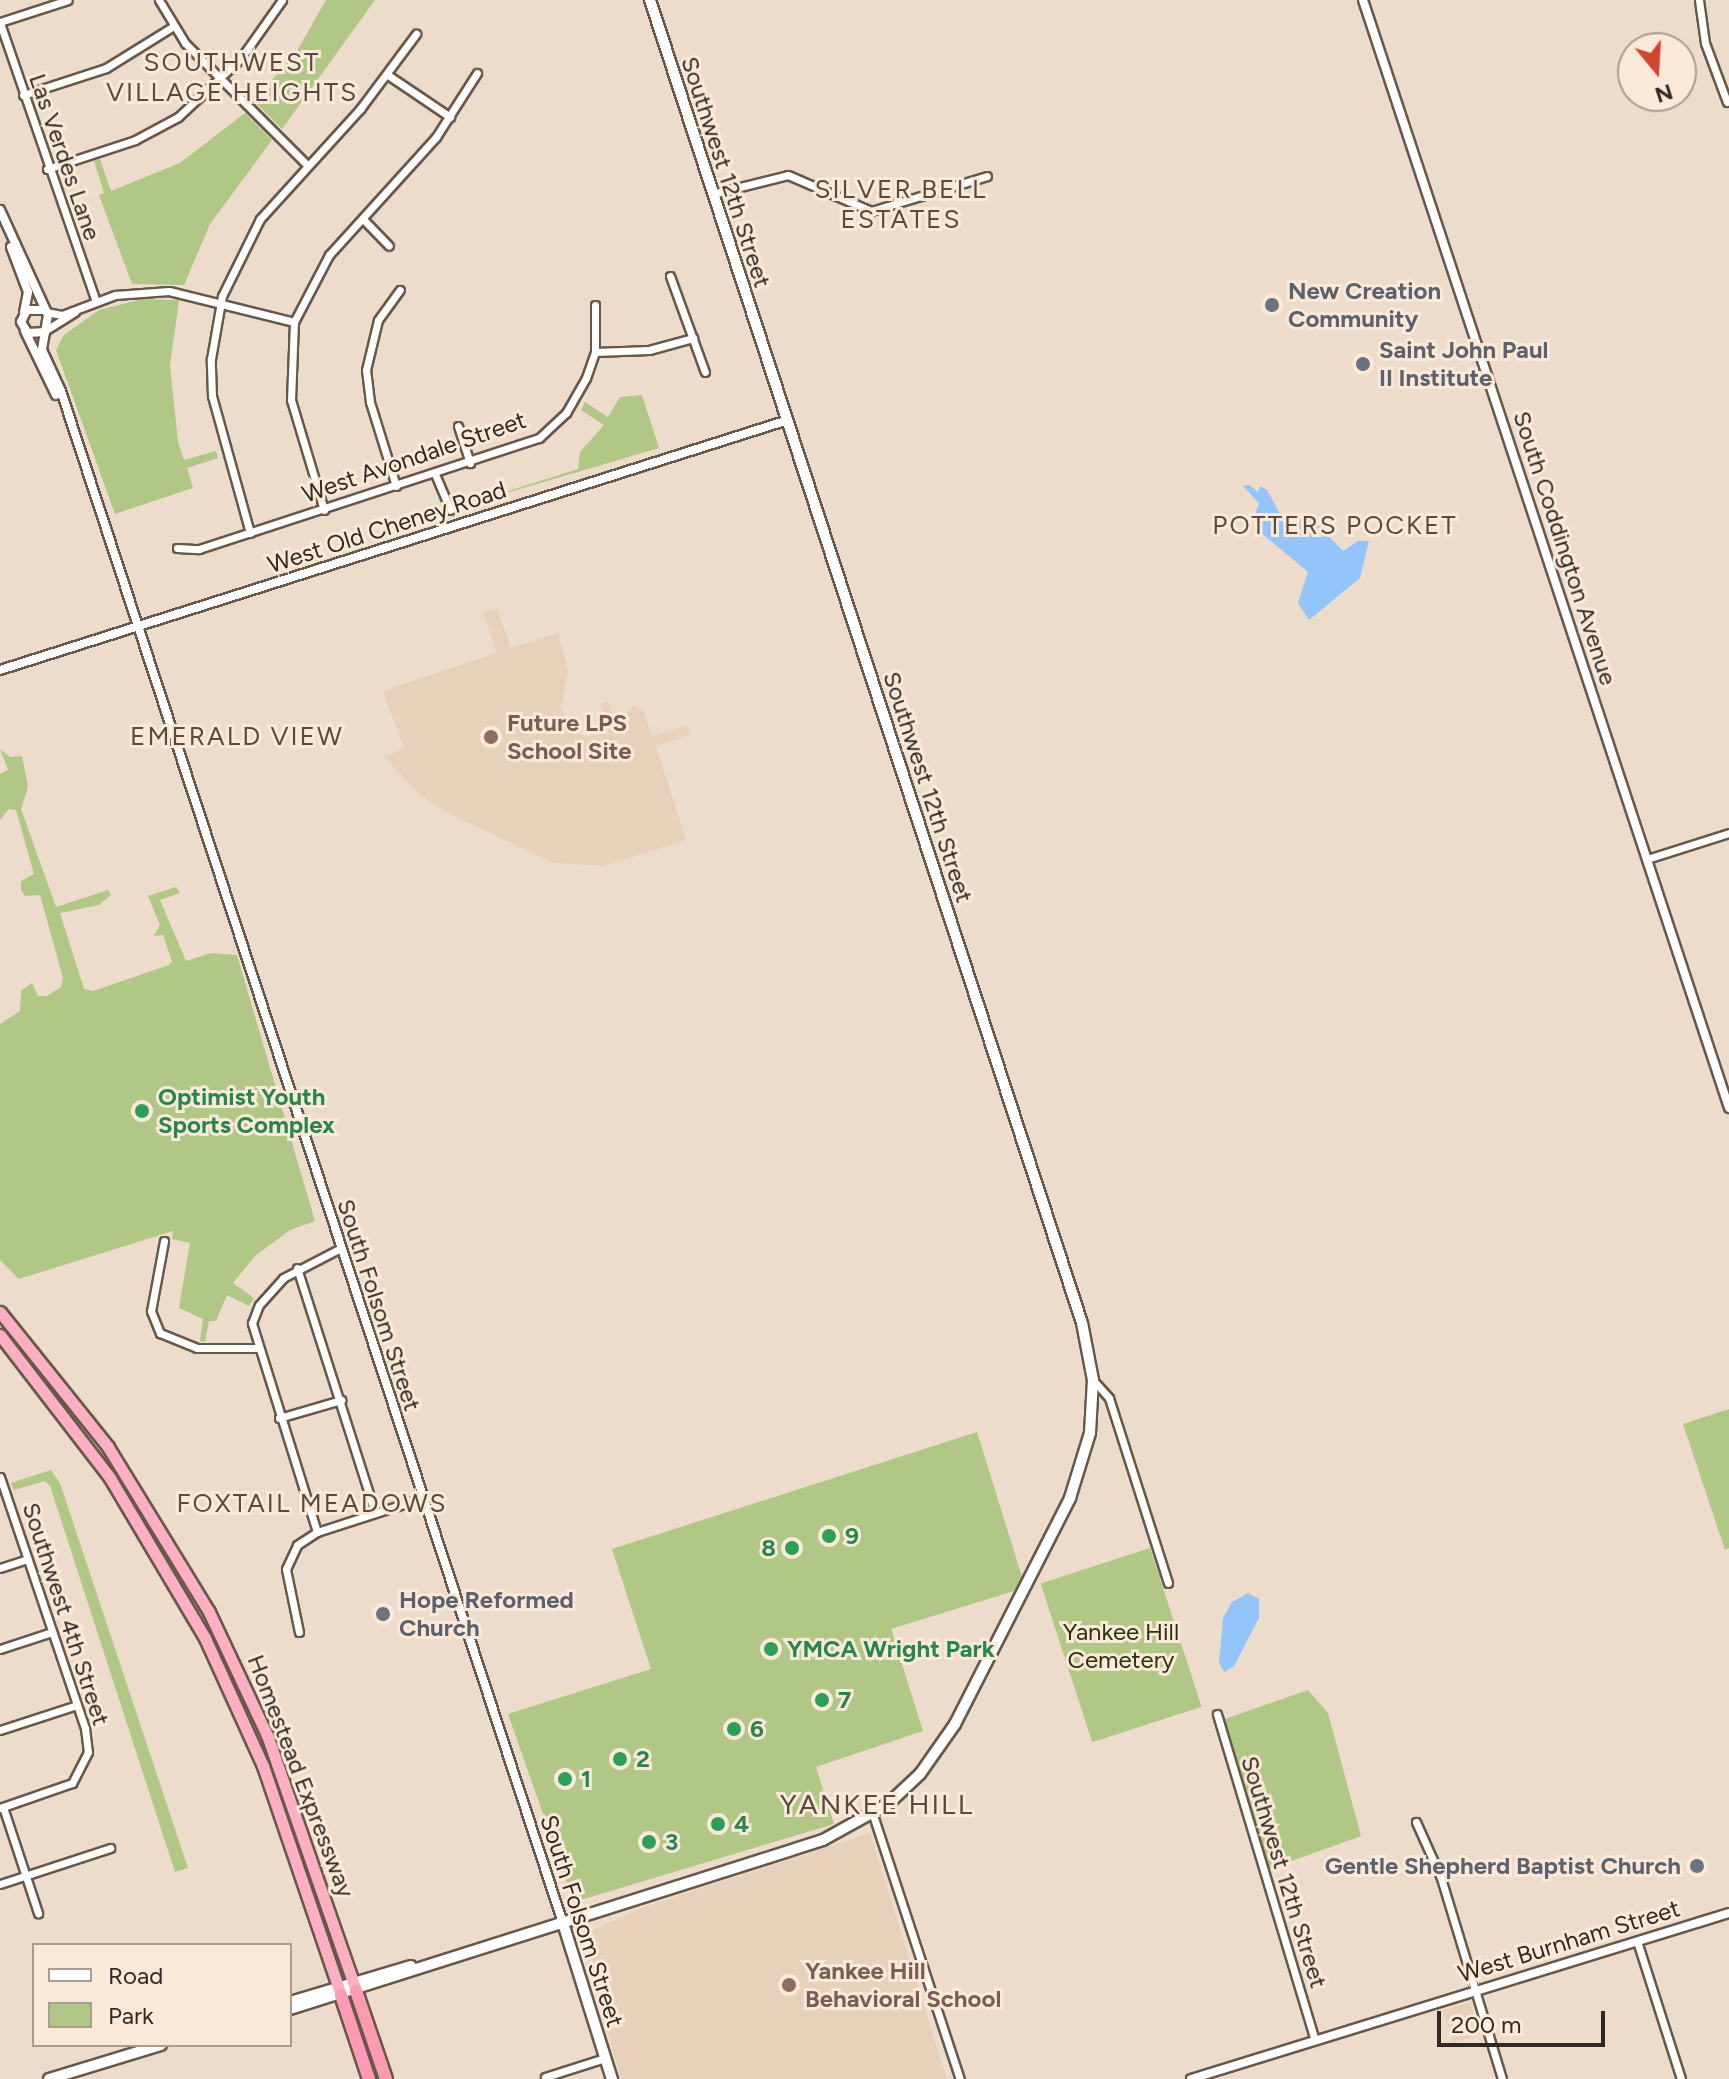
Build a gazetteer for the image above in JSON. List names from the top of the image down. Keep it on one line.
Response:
{"streets":{"highway":["Homestead Expressway"],"main road":["Southwest 12th Street","South Folsom Street"],"street":["Las Verdes Lane","West Avondale Street","West Old Cheney Road","South Coddington Avenue","Southwest 4th Street","West Burnham Street"]},"crossings":[["Southwest 12th Street","West Old Cheney Road"],["Southwest 12th Street","West Burnham Street"],["West Old Cheney Road","South Folsom Street"]],"districts":["SOUTHWEST VILLAGE HEIGHTS","SILVER BELL ESTATES","POTTERS POCKET","EMERALD VIEW","FOXTAIL MEADOWS","YANKEE HILL"],"parks":["Yankee Hill Cemetery"],"places":["New Creation Community","Saint John Paul II Institute","Future LPS School Site","Optimist Youth Sports Complex","9","8","Hope Reformed Church","YMCA Wright Park","7","6","2","1","4","3","Gentle Shepherd Baptist Church","Yankee Hill Behavioral School"],"legend":["Road","Park"],"scale_bar":"200 m","north":"bottom"}
